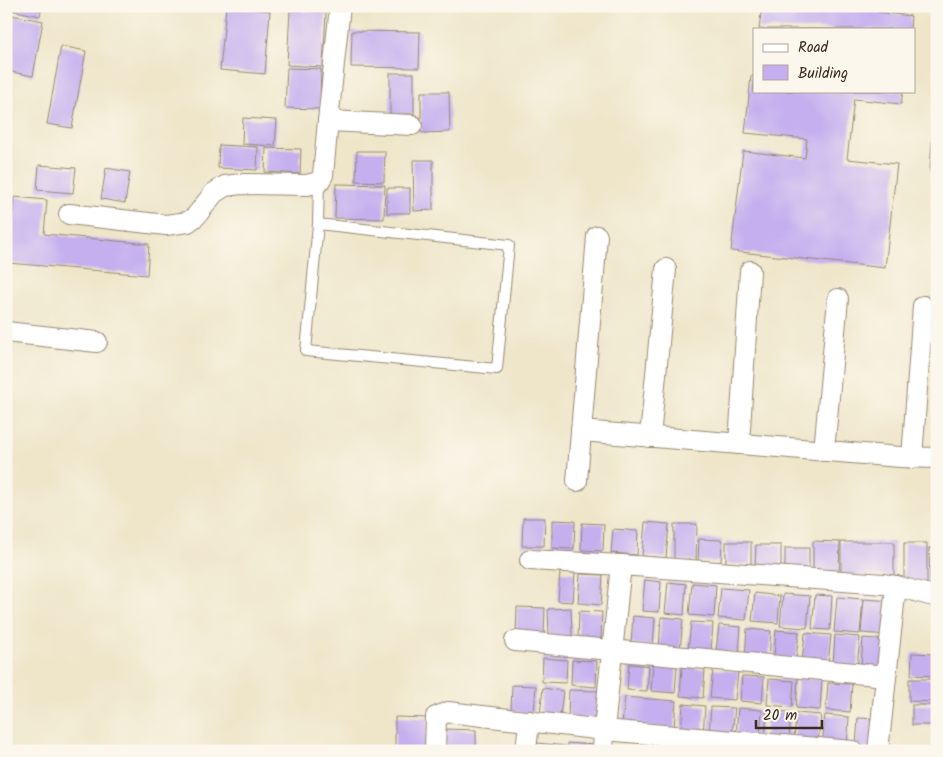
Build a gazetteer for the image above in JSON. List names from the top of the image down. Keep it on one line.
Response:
{"legend":["Road","Building"],"scale_bar":"20 m"}
